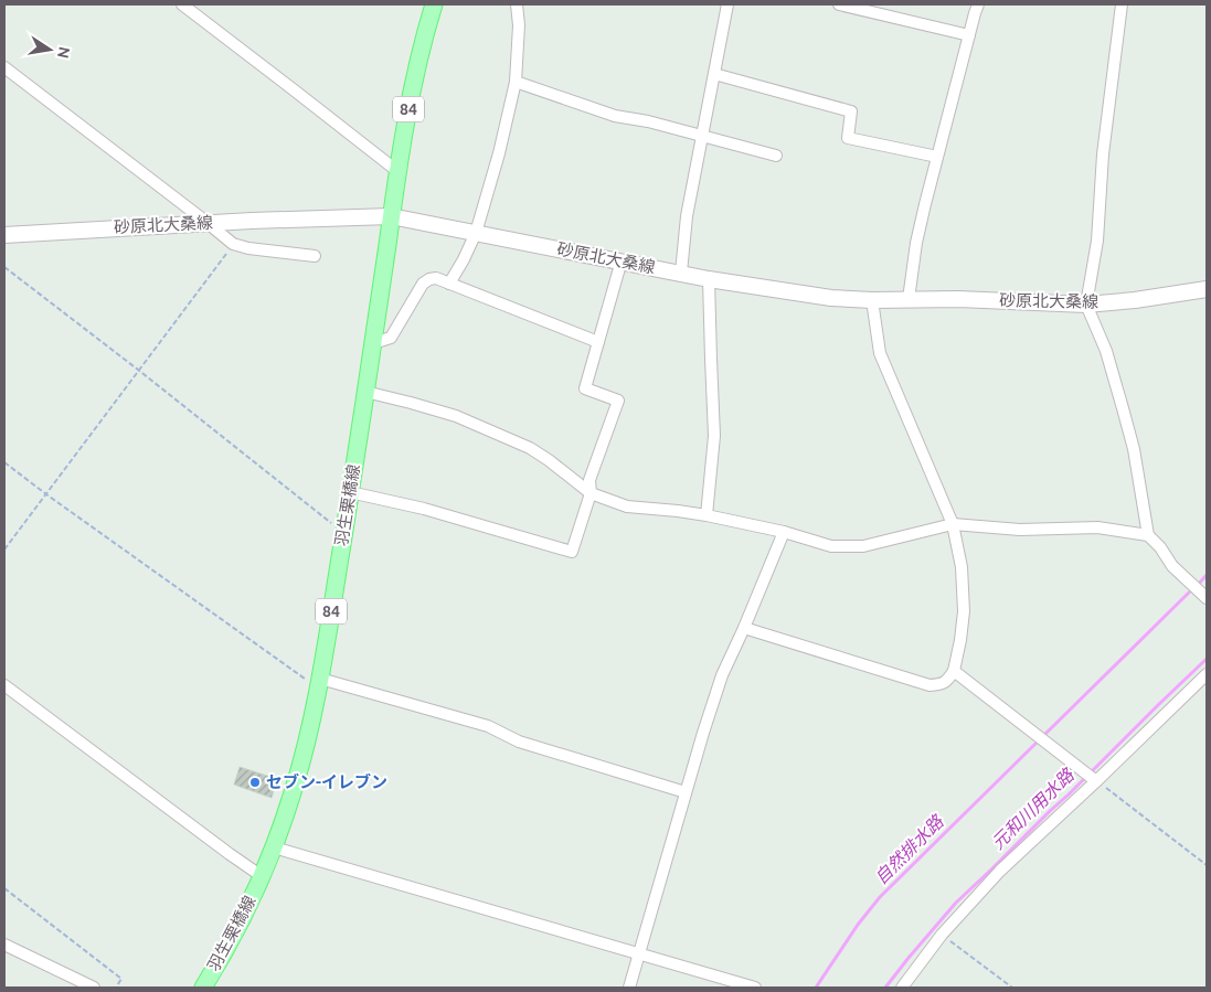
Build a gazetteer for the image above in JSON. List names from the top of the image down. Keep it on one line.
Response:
{"streets":{"main road":["84","砂原北大桑線","羽生栗橋線"]},"crossings":[["砂原北大桑線","羽生栗橋線"]],"water":["元和川用水路","自然排水路"],"places":["セブン-イレブン"],"north":"right"}
